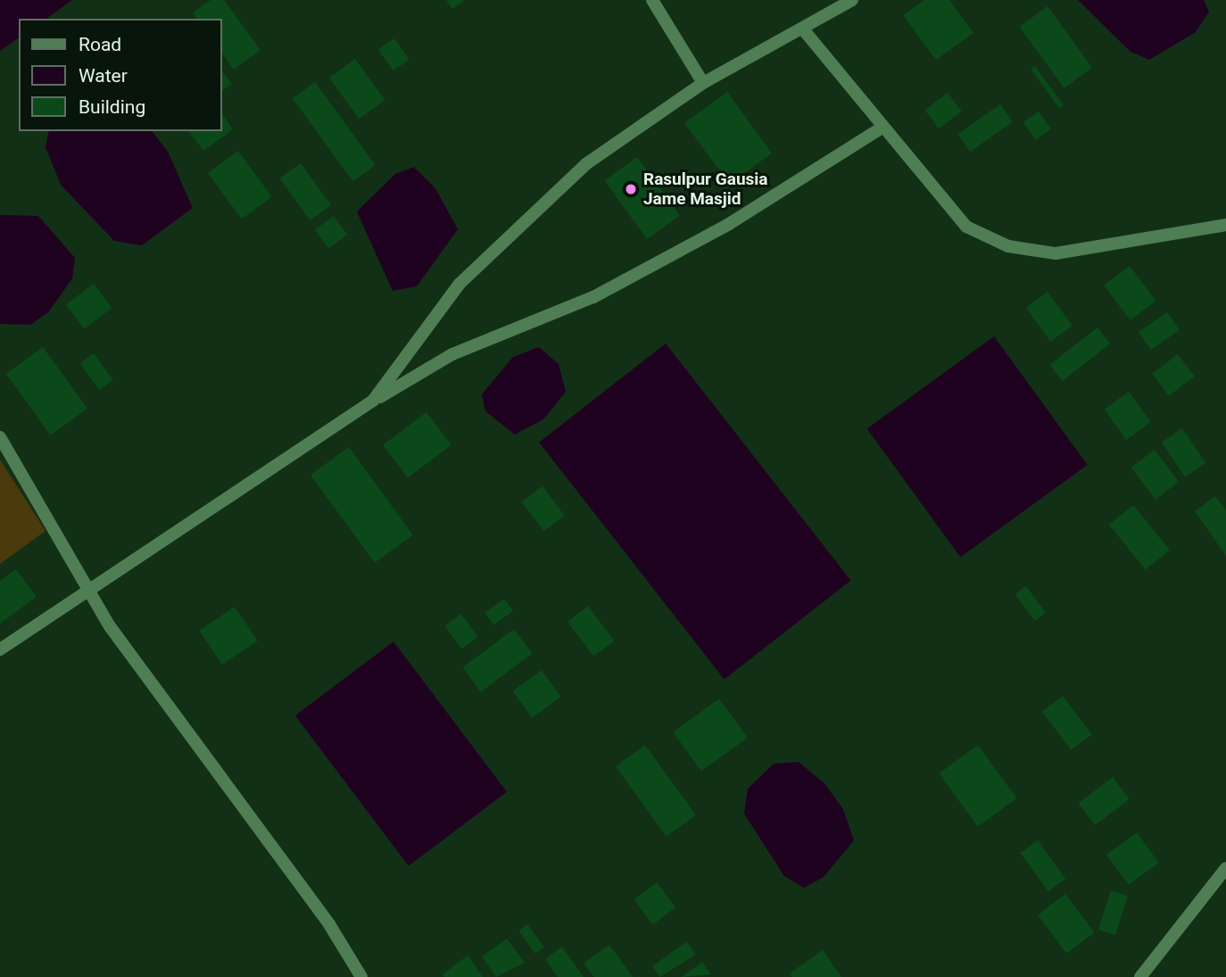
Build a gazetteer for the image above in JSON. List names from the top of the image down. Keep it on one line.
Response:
{"places":["Rasulpur Gausia Jame Masjid"],"legend":["Road","Water","Building"]}
